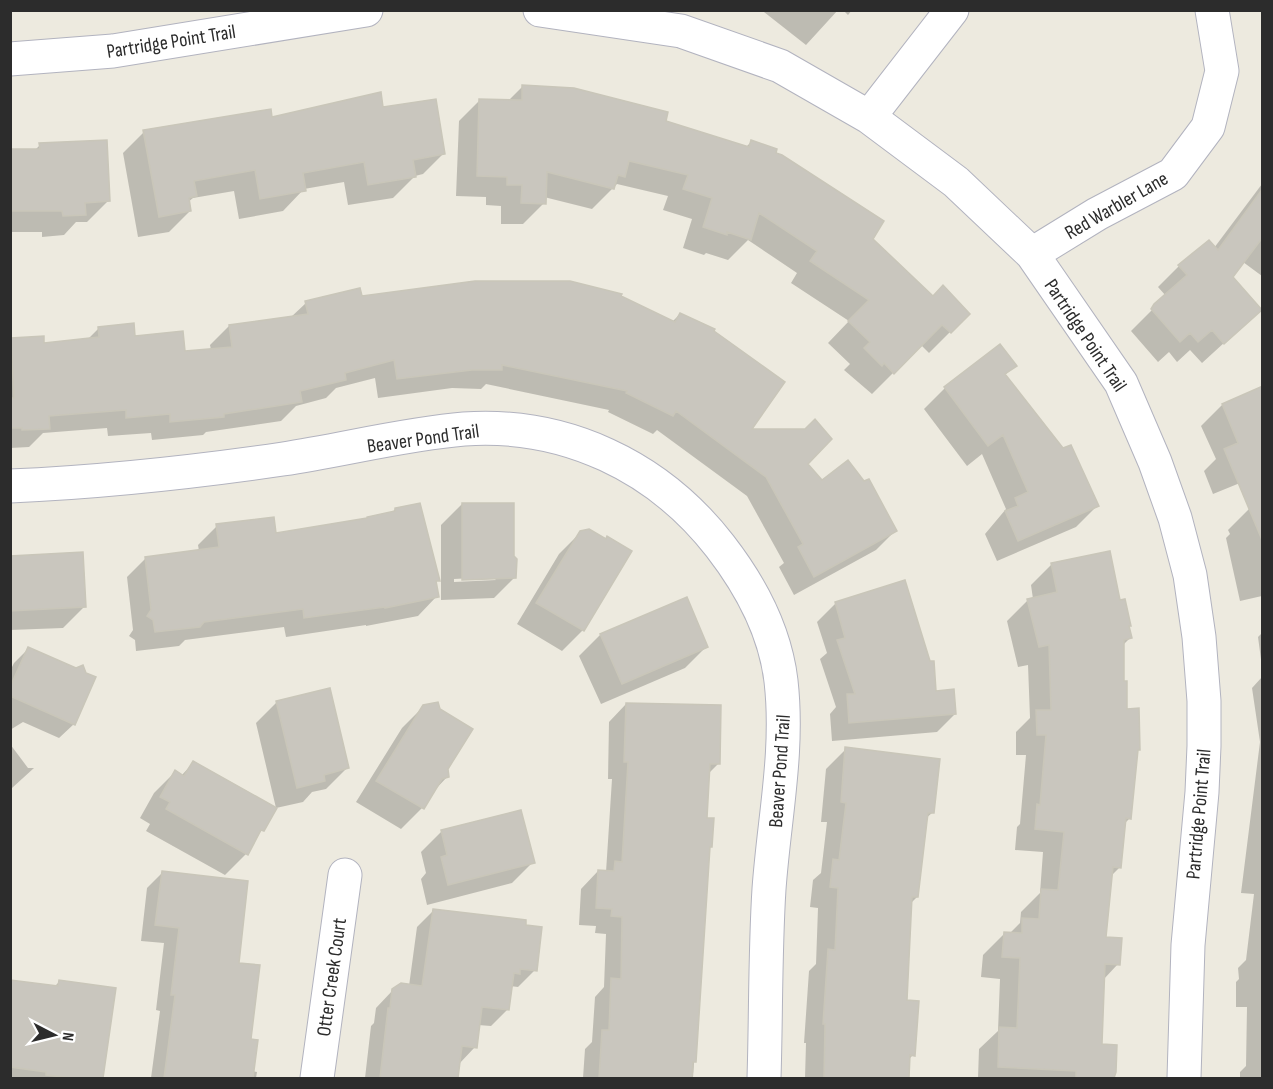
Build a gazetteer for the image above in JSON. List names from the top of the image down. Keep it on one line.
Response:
{"streets":{"street":["Partridge Point Trail","Red Warbler Lane","Beaver Pond Trail","Otter Creek Court"]},"crossings":[["Partridge Point Trail","Red Warbler Lane"]],"north":"right"}
